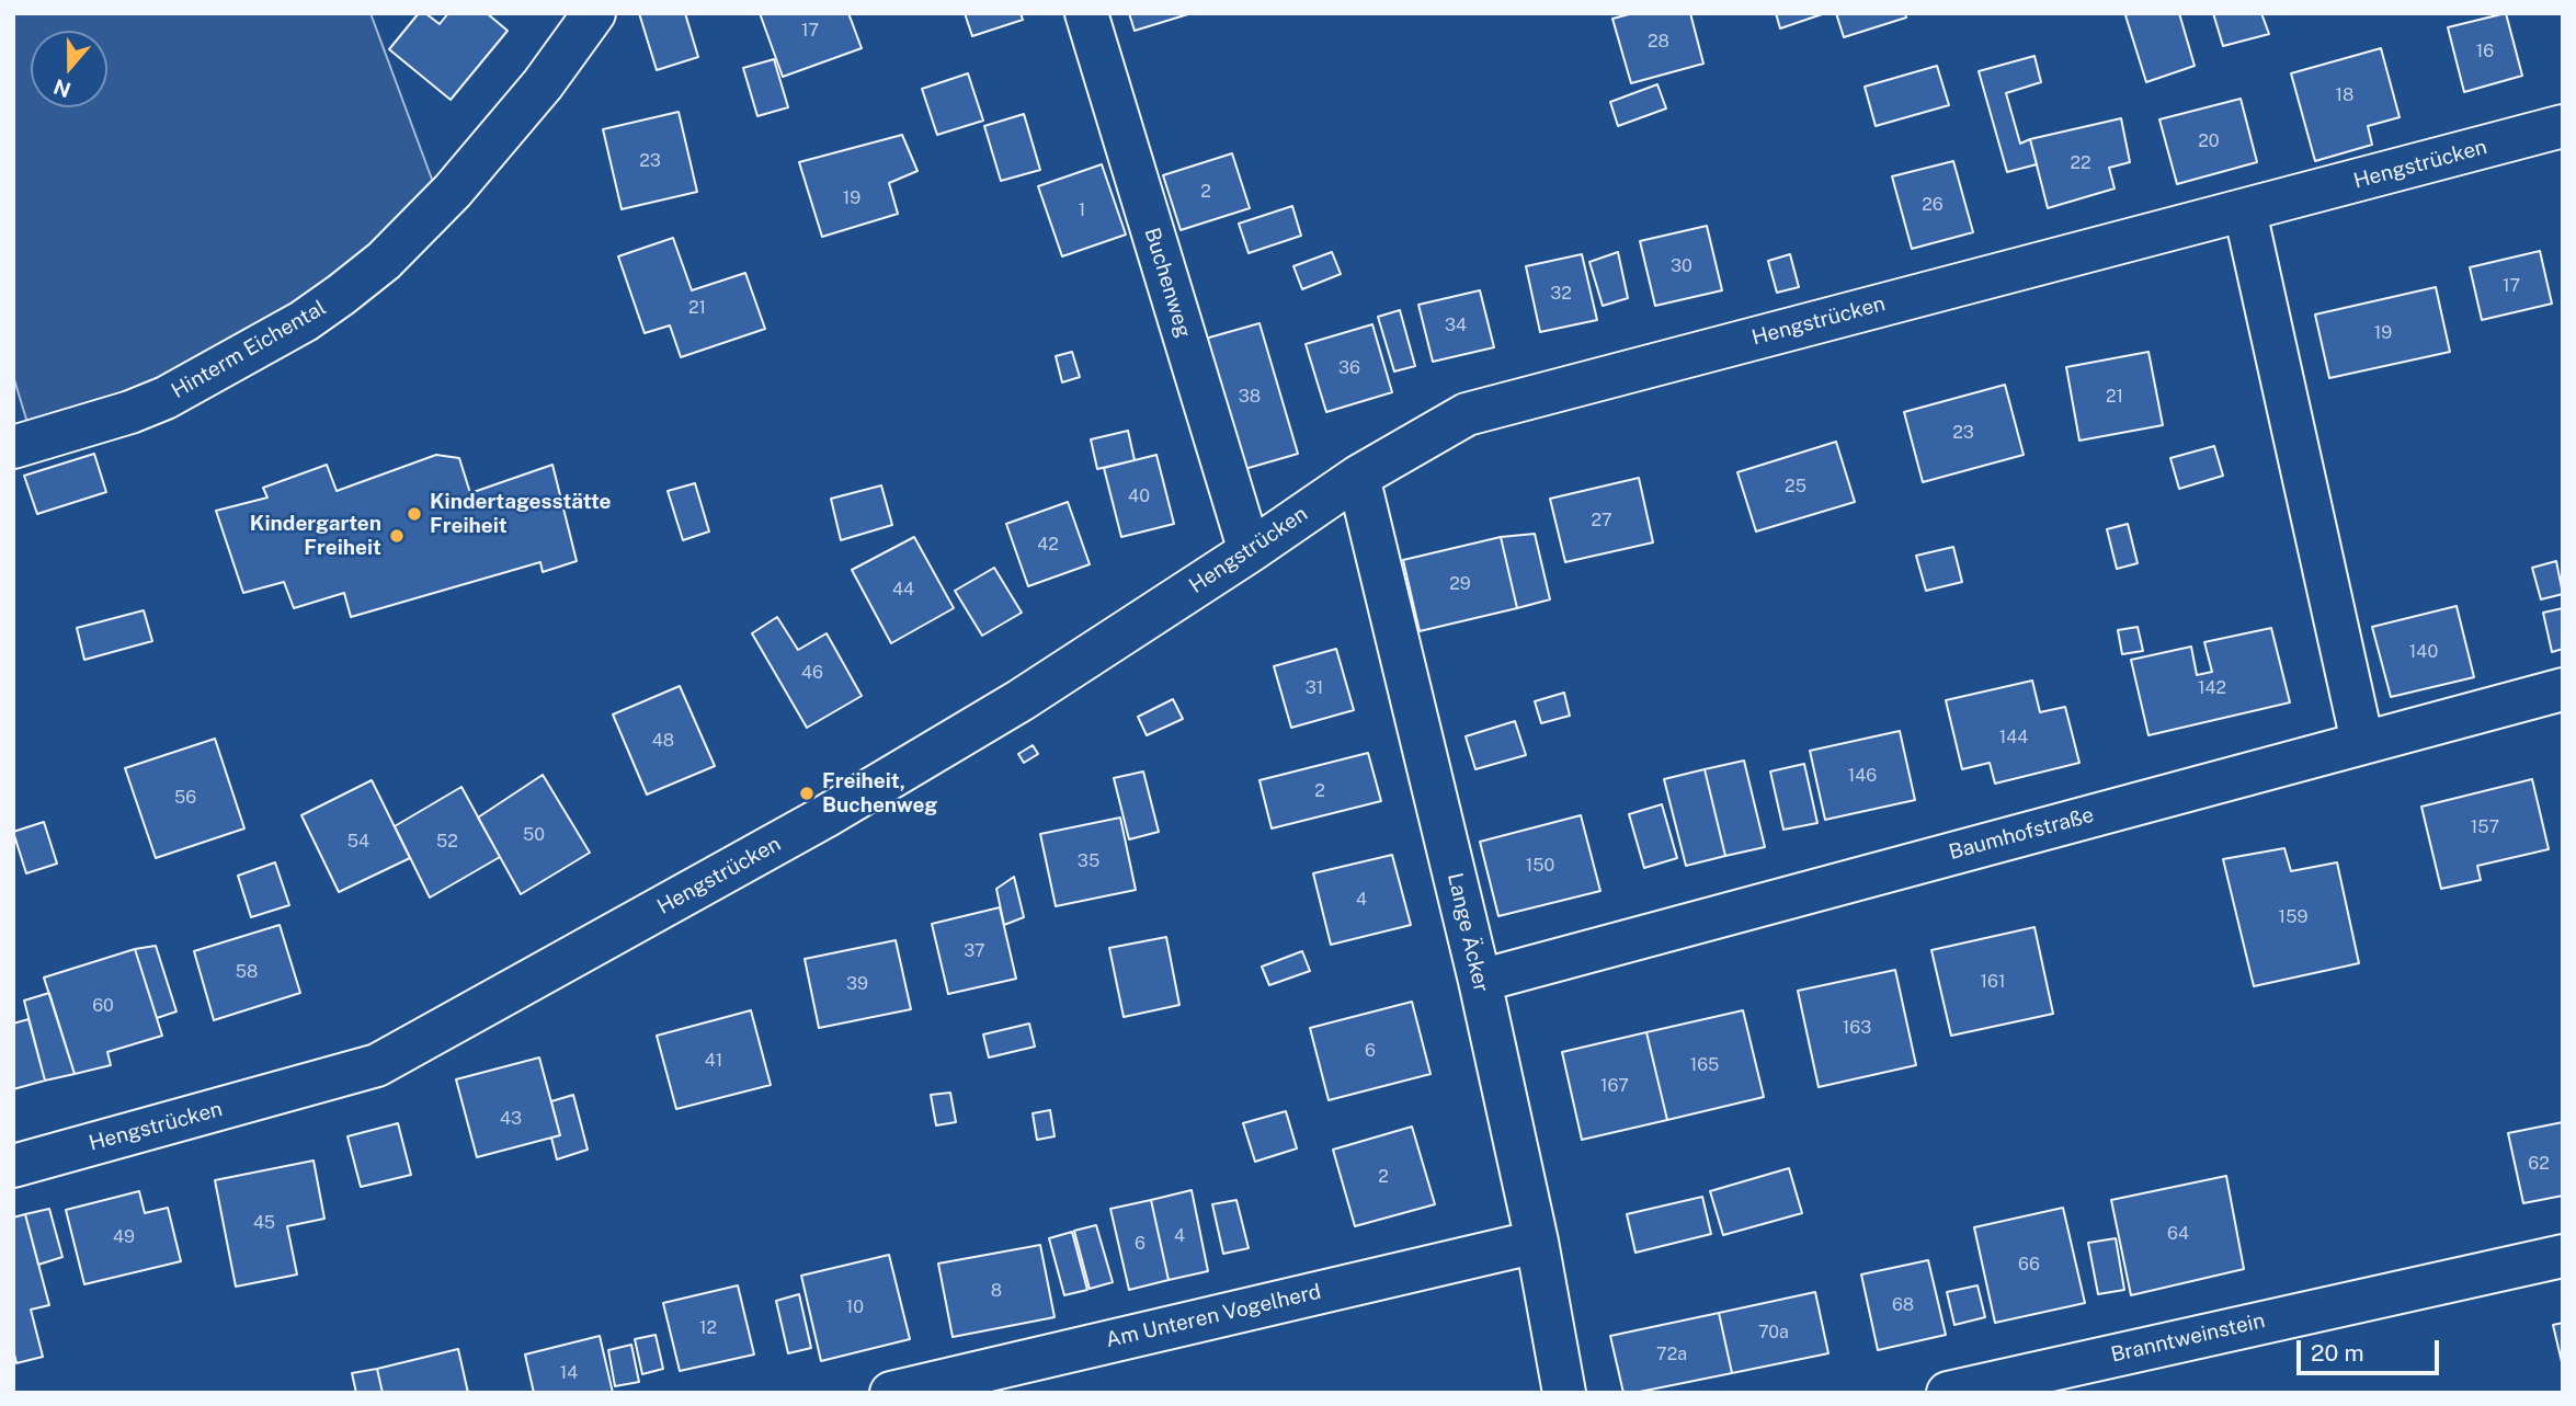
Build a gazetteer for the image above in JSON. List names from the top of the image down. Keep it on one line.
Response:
{"streets":{"street":["Hengstrücken","Buchenweg","Hinterm Eichental","Baumhofstraße","Lange Äcker","Am Unteren Vogelherd","Branntweinstein"]},"crossings":[["Hengstrücken","Buchenweg"],["Hengstrücken","Lange Äcker"],["Baumhofstraße","Lange Äcker"],["Lange Äcker","Am Unteren Vogelherd"]],"places":["Kindertagesstätte Freiheit","Kindergarten Freiheit","Freiheit, Buchenweg"],"house_numbers":["17","28","16","18","20","23","22","2","19","26","1","30","17","32","21","34","19","36","38","21","23","25","40","27","42","29","44","140","46","31","142","144","48","146","2","56","157","50","54","52","35","150","4","159","37","58","161","39","60","163","6","41","165","167","43","62","2","45","64","4","49","6","66","8","68","10","12","70a","72a","14"],"scale_bar":"20 m","north":"bottom"}
